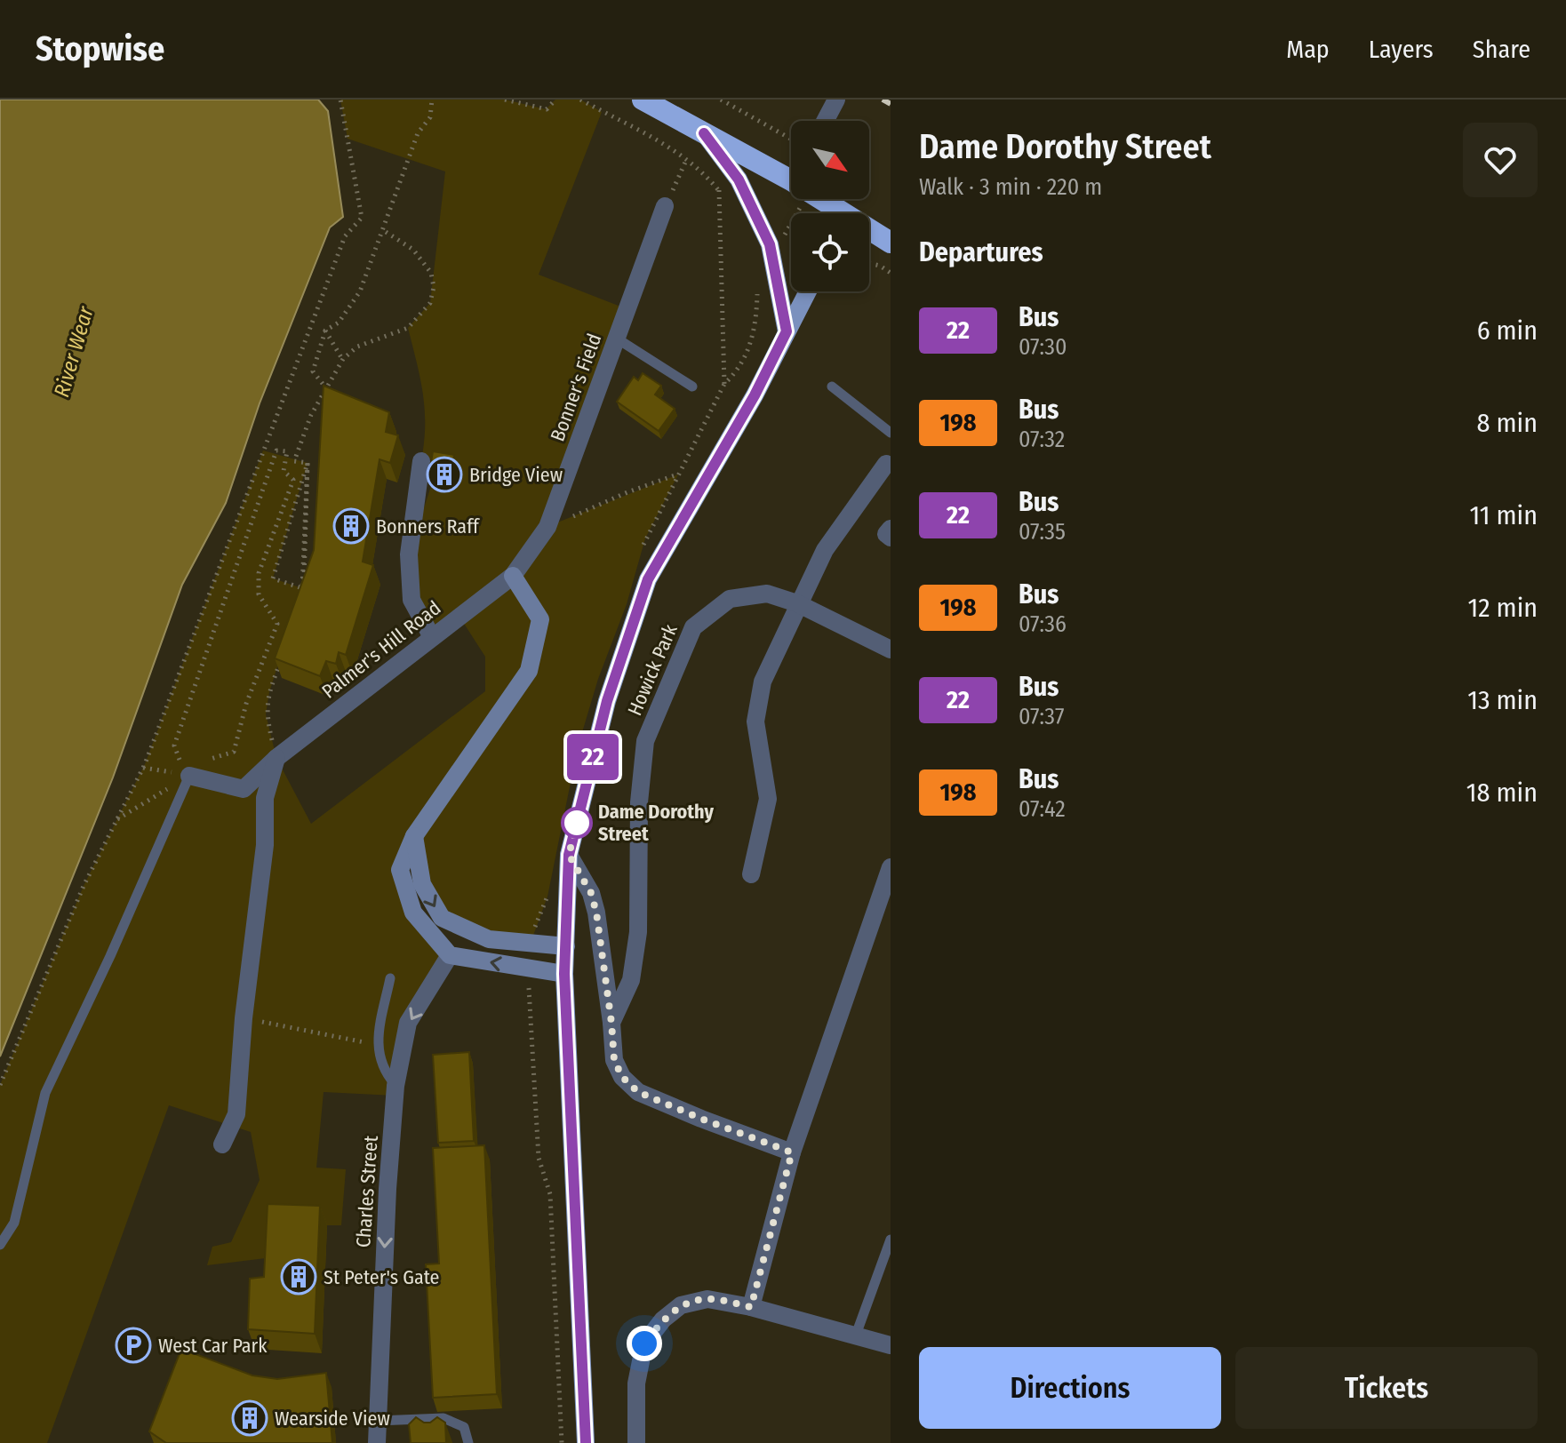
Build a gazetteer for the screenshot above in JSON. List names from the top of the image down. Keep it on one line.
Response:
{"streets":{"street":["Bonner's Field","Palmer's Hill Road","Howick Park","Charles Street"]},"crossings":[["Bonner's Field","Palmer's Hill Road"]],"one_way":["Charles Street"],"water":["River Wear"],"places":{"building":["Bridge View","Bonners Raff","St Peter's Gate","Wearside View"],"other":["Dame Dorothy Street"],"parking":["West Car Park"]},"lines":["bus line 22"],"north":"bottom right","page":{"header":"Stopwise","nav":["Map","Layers","Share"],"on_map":"22","heading":[["Dame Dorothy Street","Walk · 3 min · 220 m"],"Departures"],"list":[{"mark":"22","name":"Bus","note":"07:30","value":"6 min"},{"mark":"198","name":"Bus","note":"07:32","value":"8 min"},{"mark":"22","name":"Bus","note":"07:35","value":"11 min"},{"mark":"198","name":"Bus","note":"07:36","value":"12 min"},{"mark":"22","name":"Bus","note":"07:37","value":"13 min"},{"mark":"198","name":"Bus","note":"07:42","value":"18 min"}],"buttons":["Directions","Tickets"]}}
